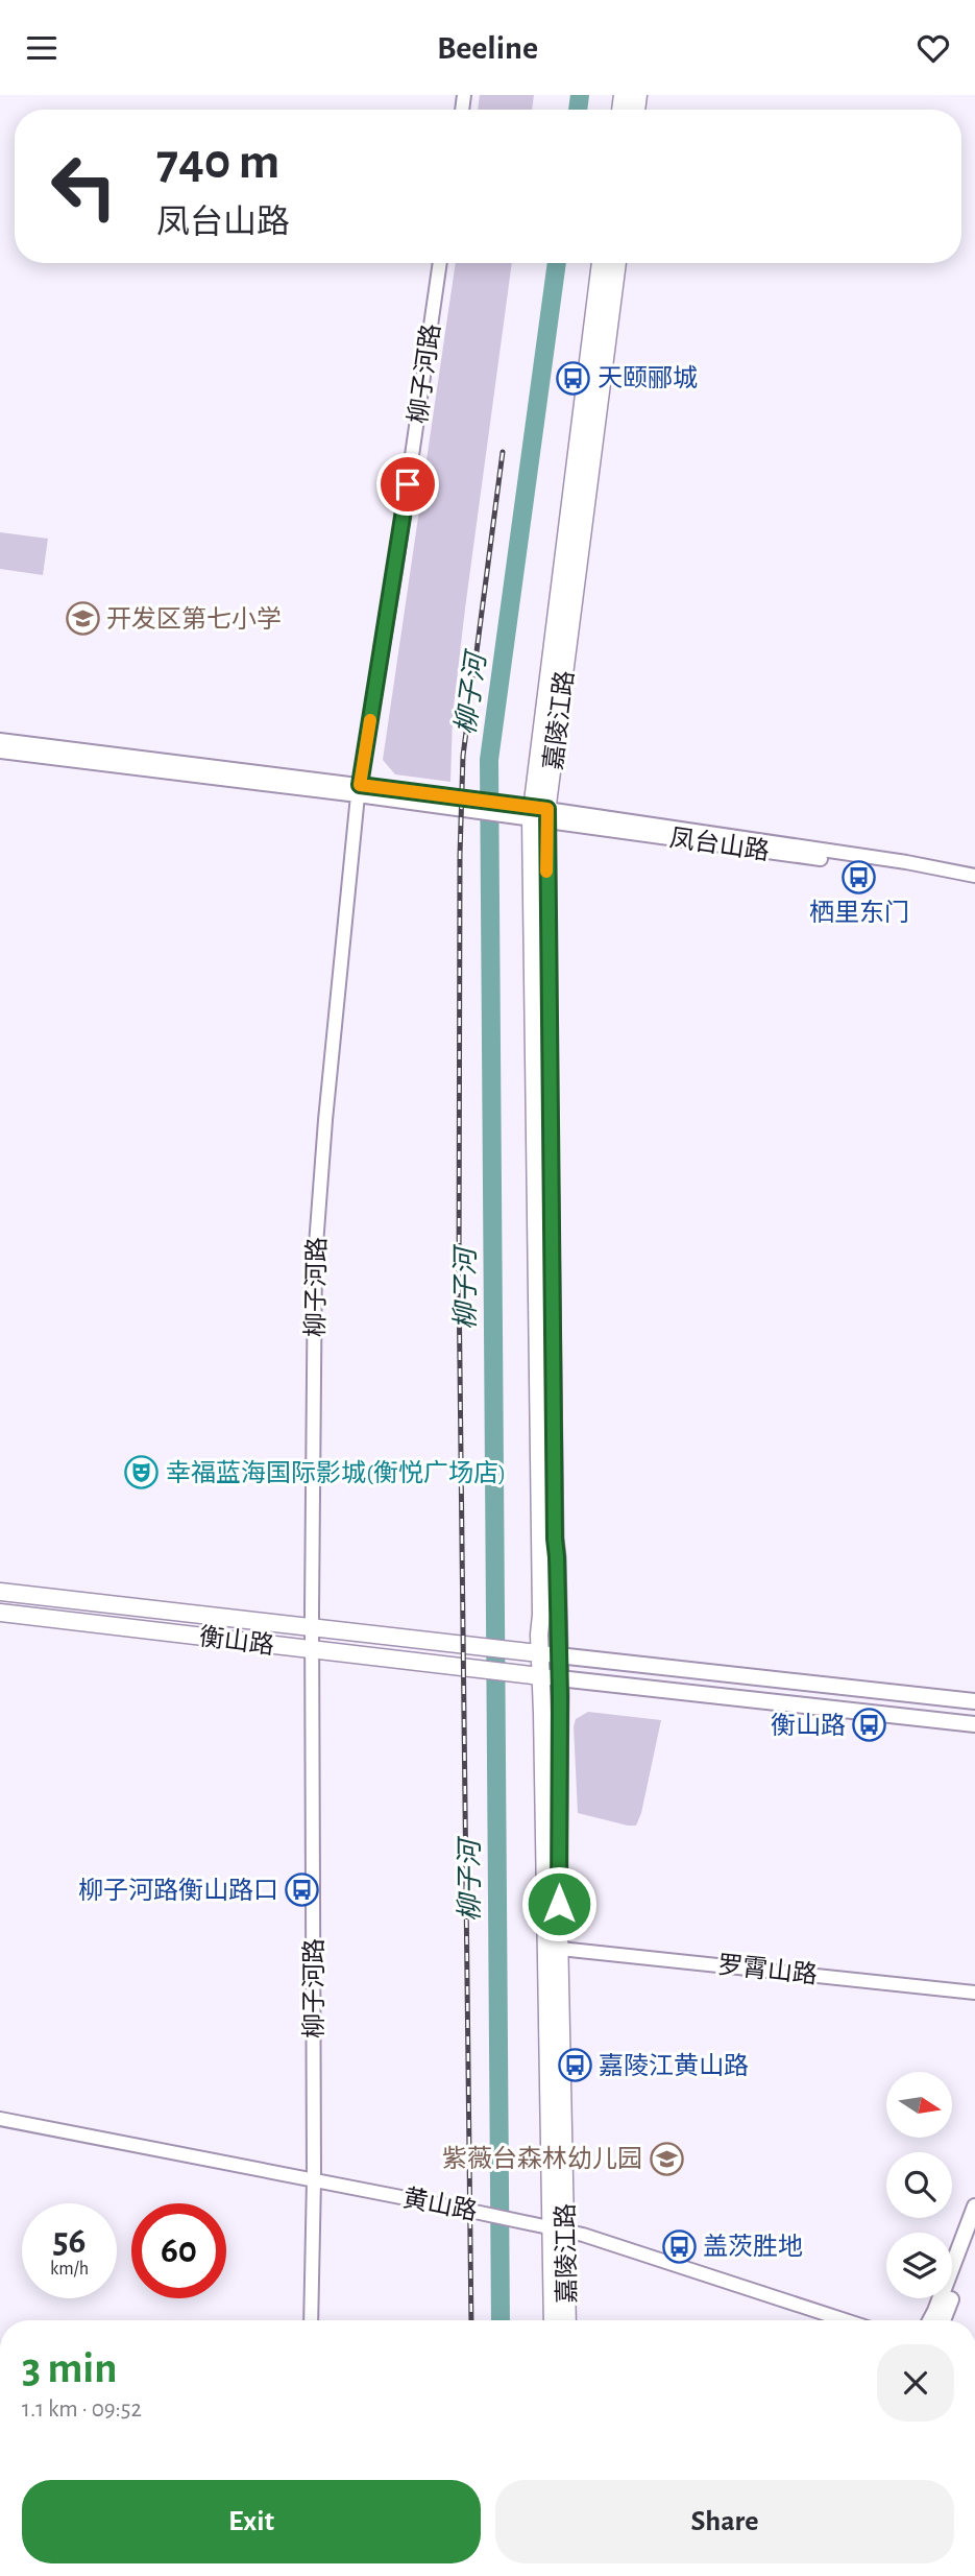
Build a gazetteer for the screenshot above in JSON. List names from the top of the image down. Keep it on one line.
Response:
{"streets":{"main road":["嘉陵江路","衡山路"],"street":["柳子河路","凤台山路","罗霄山路","黄山路"]},"crossings":[["柳子河路","凤台山路"],["柳子河路","衡山路"],["柳子河路","黄山路"],["嘉陵江路","凤台山路"],["嘉陵江路","衡山路"],["嘉陵江路","罗霄山路"],["嘉陵江路","黄山路"]],"water":["柳子河"],"places":{"bus stop":["天颐郦城","栖里东门","衡山路","柳子河路衡山路口","嘉陵江黄山路","盖茨胜地"],"school or university":["开发区第七小学","紫薇台森林幼儿园"],"theatre":["幸福蓝海国际影城(衡悦广场店)"]},"north":"right","page":{"header":"Beeline","turn":["740 m","凤台山路"],"speed":"56 km/h","limit":"60","heading":["3 min","1.1 km · 09:52"],"buttons":["Exit","Share"]}}
